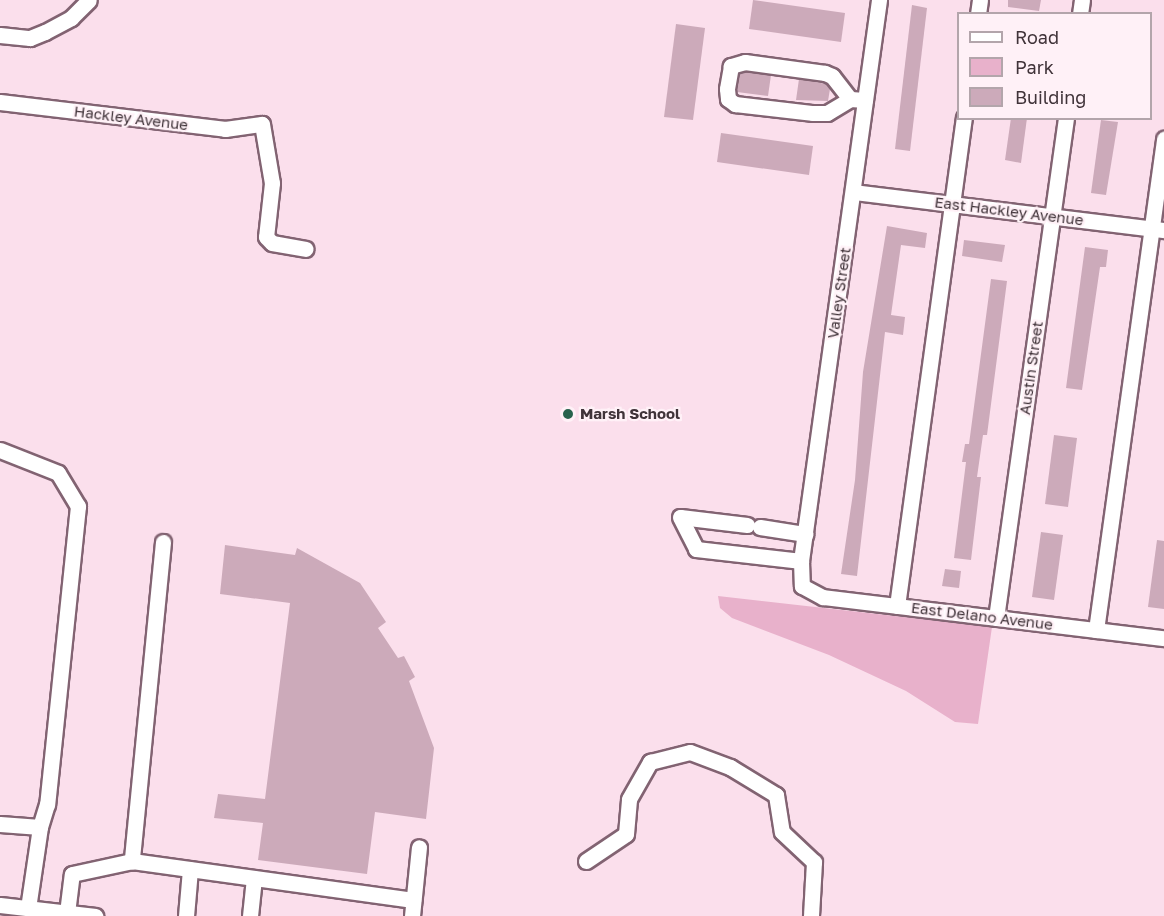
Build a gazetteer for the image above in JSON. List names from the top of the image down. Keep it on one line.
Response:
{"streets":{"street":["Hackley Avenue","East Hackley Avenue","Valley Street","Austin Street","East Delano Avenue"]},"crossings":[["East Hackley Avenue","Valley Street"],["East Hackley Avenue","Austin Street"],["Valley Street","East Delano Avenue"],["Austin Street","East Delano Avenue"]],"places":["Marsh School"],"legend":["Road","Park","Building"]}
